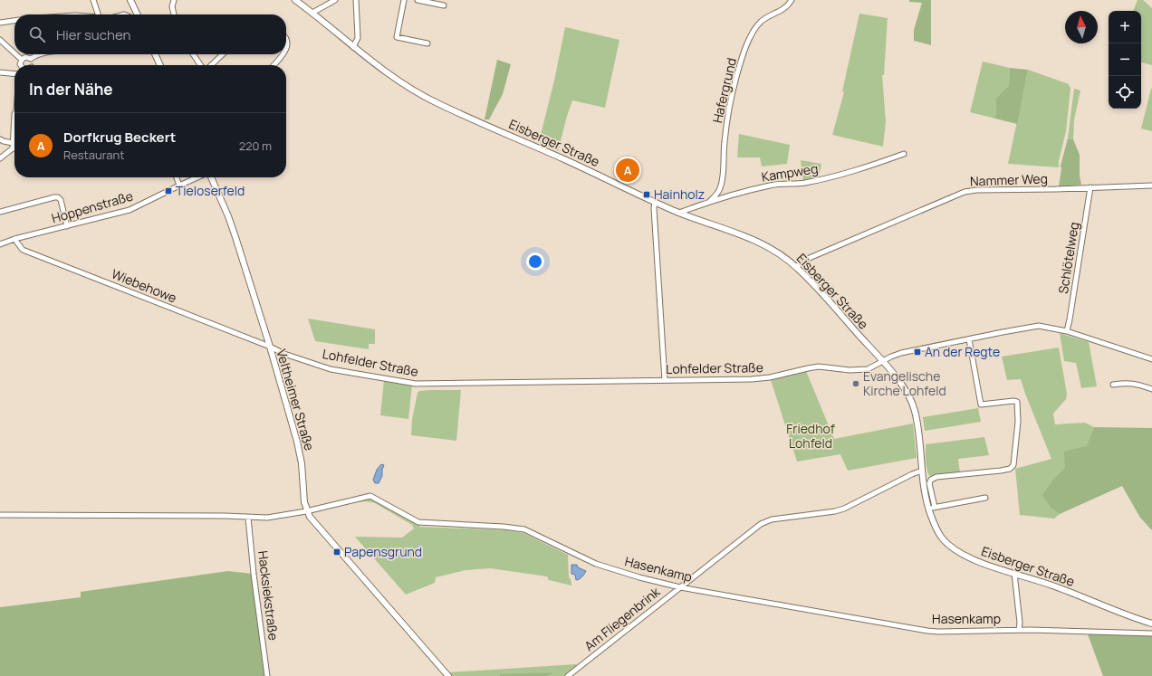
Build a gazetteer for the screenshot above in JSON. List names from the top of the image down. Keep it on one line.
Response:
{"streets":{"main road":["Eisberger Straße","Veltheimer Straße"],"street":["Hafergrund","Kampweg","Nammer Weg","Hoppenstraße","Schlötelweg","Wiebehowe","Lohfelder Straße","Hasenkamp","Hacksiekstraße","Am Fliegenbrink"]},"crossings":[["Hafergrund","Kampweg"],["Eisberger Straße","Kampweg"],["Eisberger Straße","Nammer Weg"],["Eisberger Straße","Lohfelder Straße"],["Eisberger Straße","Hasenkamp"],["Eisberger Straße","Am Fliegenbrink"],["Nammer Weg","Schlötelweg"],["Hoppenstraße","Wiebehowe"],["Schlötelweg","Lohfelder Straße"],["Wiebehowe","Lohfelder Straße"],["Wiebehowe","Veltheimer Straße"],["Lohfelder Straße","Veltheimer Straße"],["Veltheimer Straße","Hasenkamp"],["Hasenkamp","Am Fliegenbrink"]],"parks":["Friedhof Lohfeld"],"places":{"transit":["Tieloserfeld","Hainholz","An der Regte","Papensgrund"],"other":["Evangelische Kirche Lohfeld"]},"north":"top","page":{"map_buttons":["+","−"],"search":"Hier suchen","heading":"In der Nähe","list":[{"mark":"A","name":"Dorfkrug Beckert","note":"Restaurant","value":"220 m"}],"pins":"A"}}
